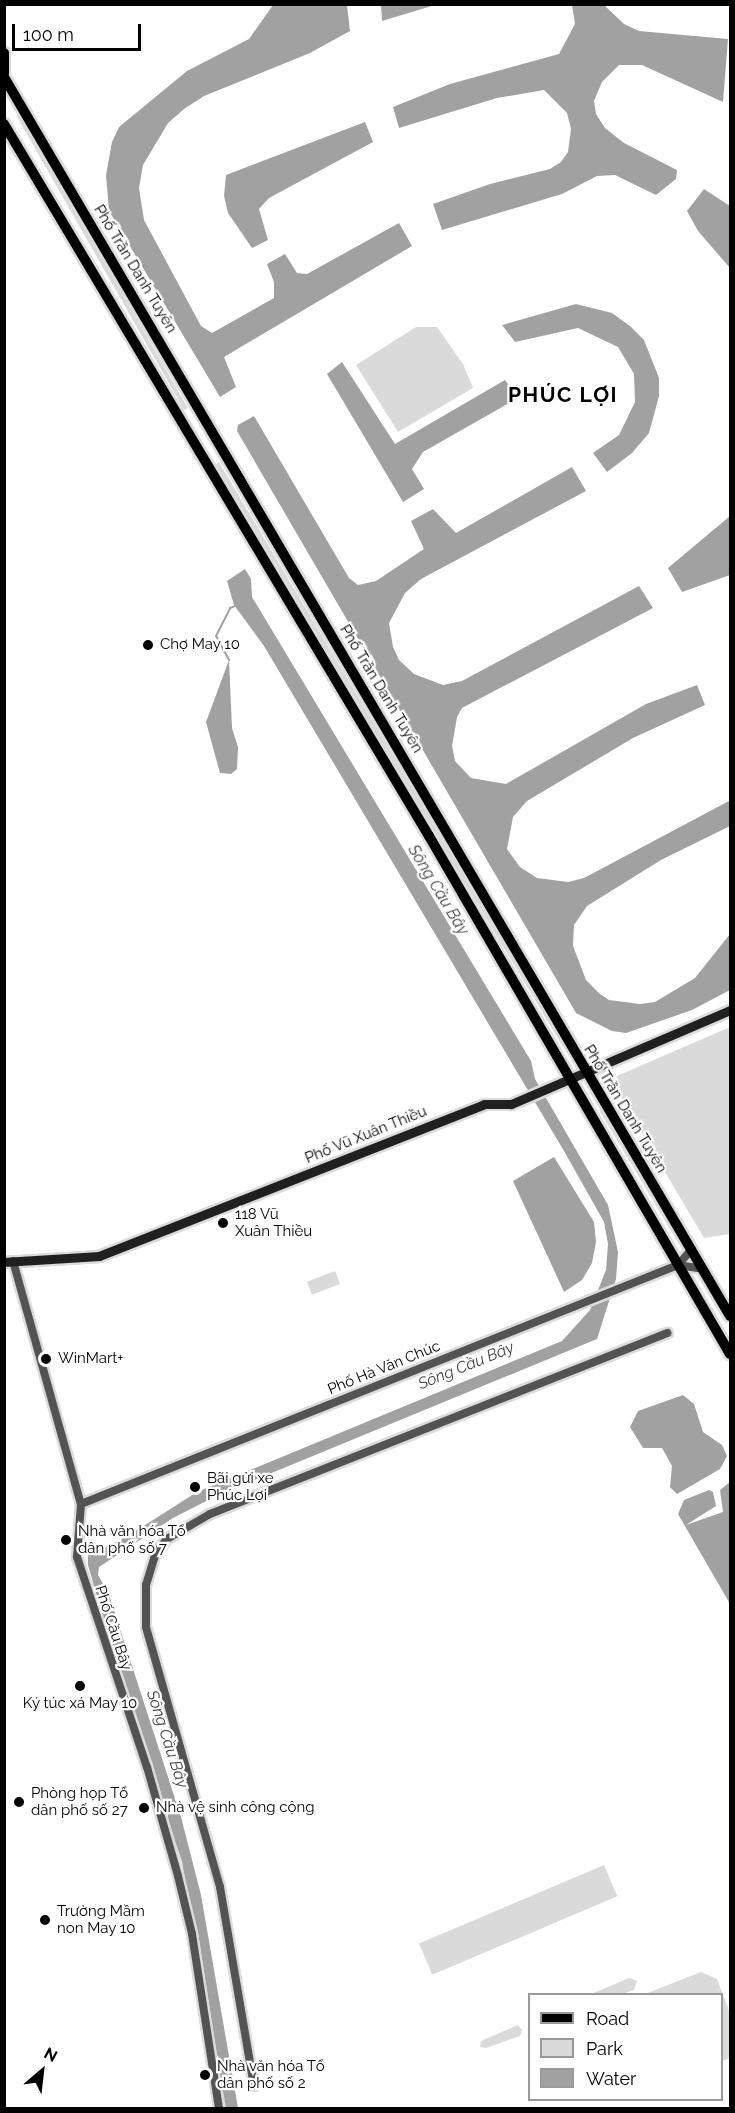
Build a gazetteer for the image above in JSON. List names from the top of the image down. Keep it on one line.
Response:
{"streets":{"main road":["Phố Trần Danh Tuyên","Phố Vũ Xuân Thiều"],"street":["Phố Hà Văn Chúc","Phố Cầu Bây"]},"crossings":[["Phố Trần Danh Tuyên","Phố Vũ Xuân Thiều"],["Phố Trần Danh Tuyên","Phố Hà Văn Chúc"],["Phố Vũ Xuân Thiều","Phố Cầu Bây"],["Phố Hà Văn Chúc","Phố Cầu Bây"]],"districts":["PHÚC LỢI"],"water":["Sông Cầu Bây"],"places":["Chợ May 10","118 Vũ Xuân Thiều","WinMart+","Bãi gửi xe Phúc Lợi","Nhà văn hóa Tổ dân phố số 7","Ký túc xá May 10","Phòng họp Tổ dân phố số 27","Nhà vệ sinh công cộng","Trường Mầm non May 10","Nhà văn hóa Tổ dân phố số 2"],"legend":["Road","Park","Water"],"scale_bar":"100 m","north":"top right"}
